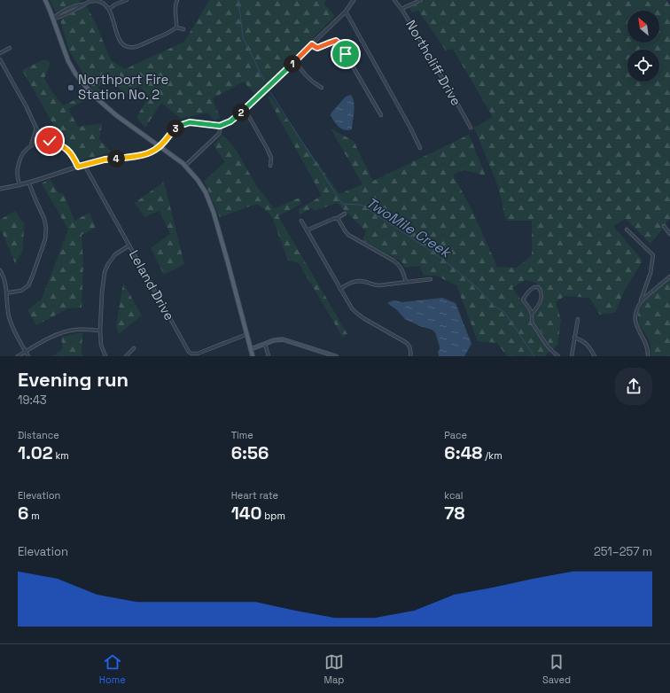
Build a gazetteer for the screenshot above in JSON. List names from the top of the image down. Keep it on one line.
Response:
{"streets":{"street":["Northcliff Drive","Leland Drive"]},"water":["TwoMile Creek"],"places":["Northport Fire Station No. 2"],"north":"top left","page":{"pins":["1","2","3","4"],"heading":["Evening run","19:43"],"stats":[["Distance","1.02 km"],["Time","6:56"],["Pace","6:48 /km"],["Elevation","6 m"],["Heart rate","140 bpm"],["kcal","78"]],"chart":["Elevation","251–257 m"],"tabs":["Home","Map","Saved"]}}
